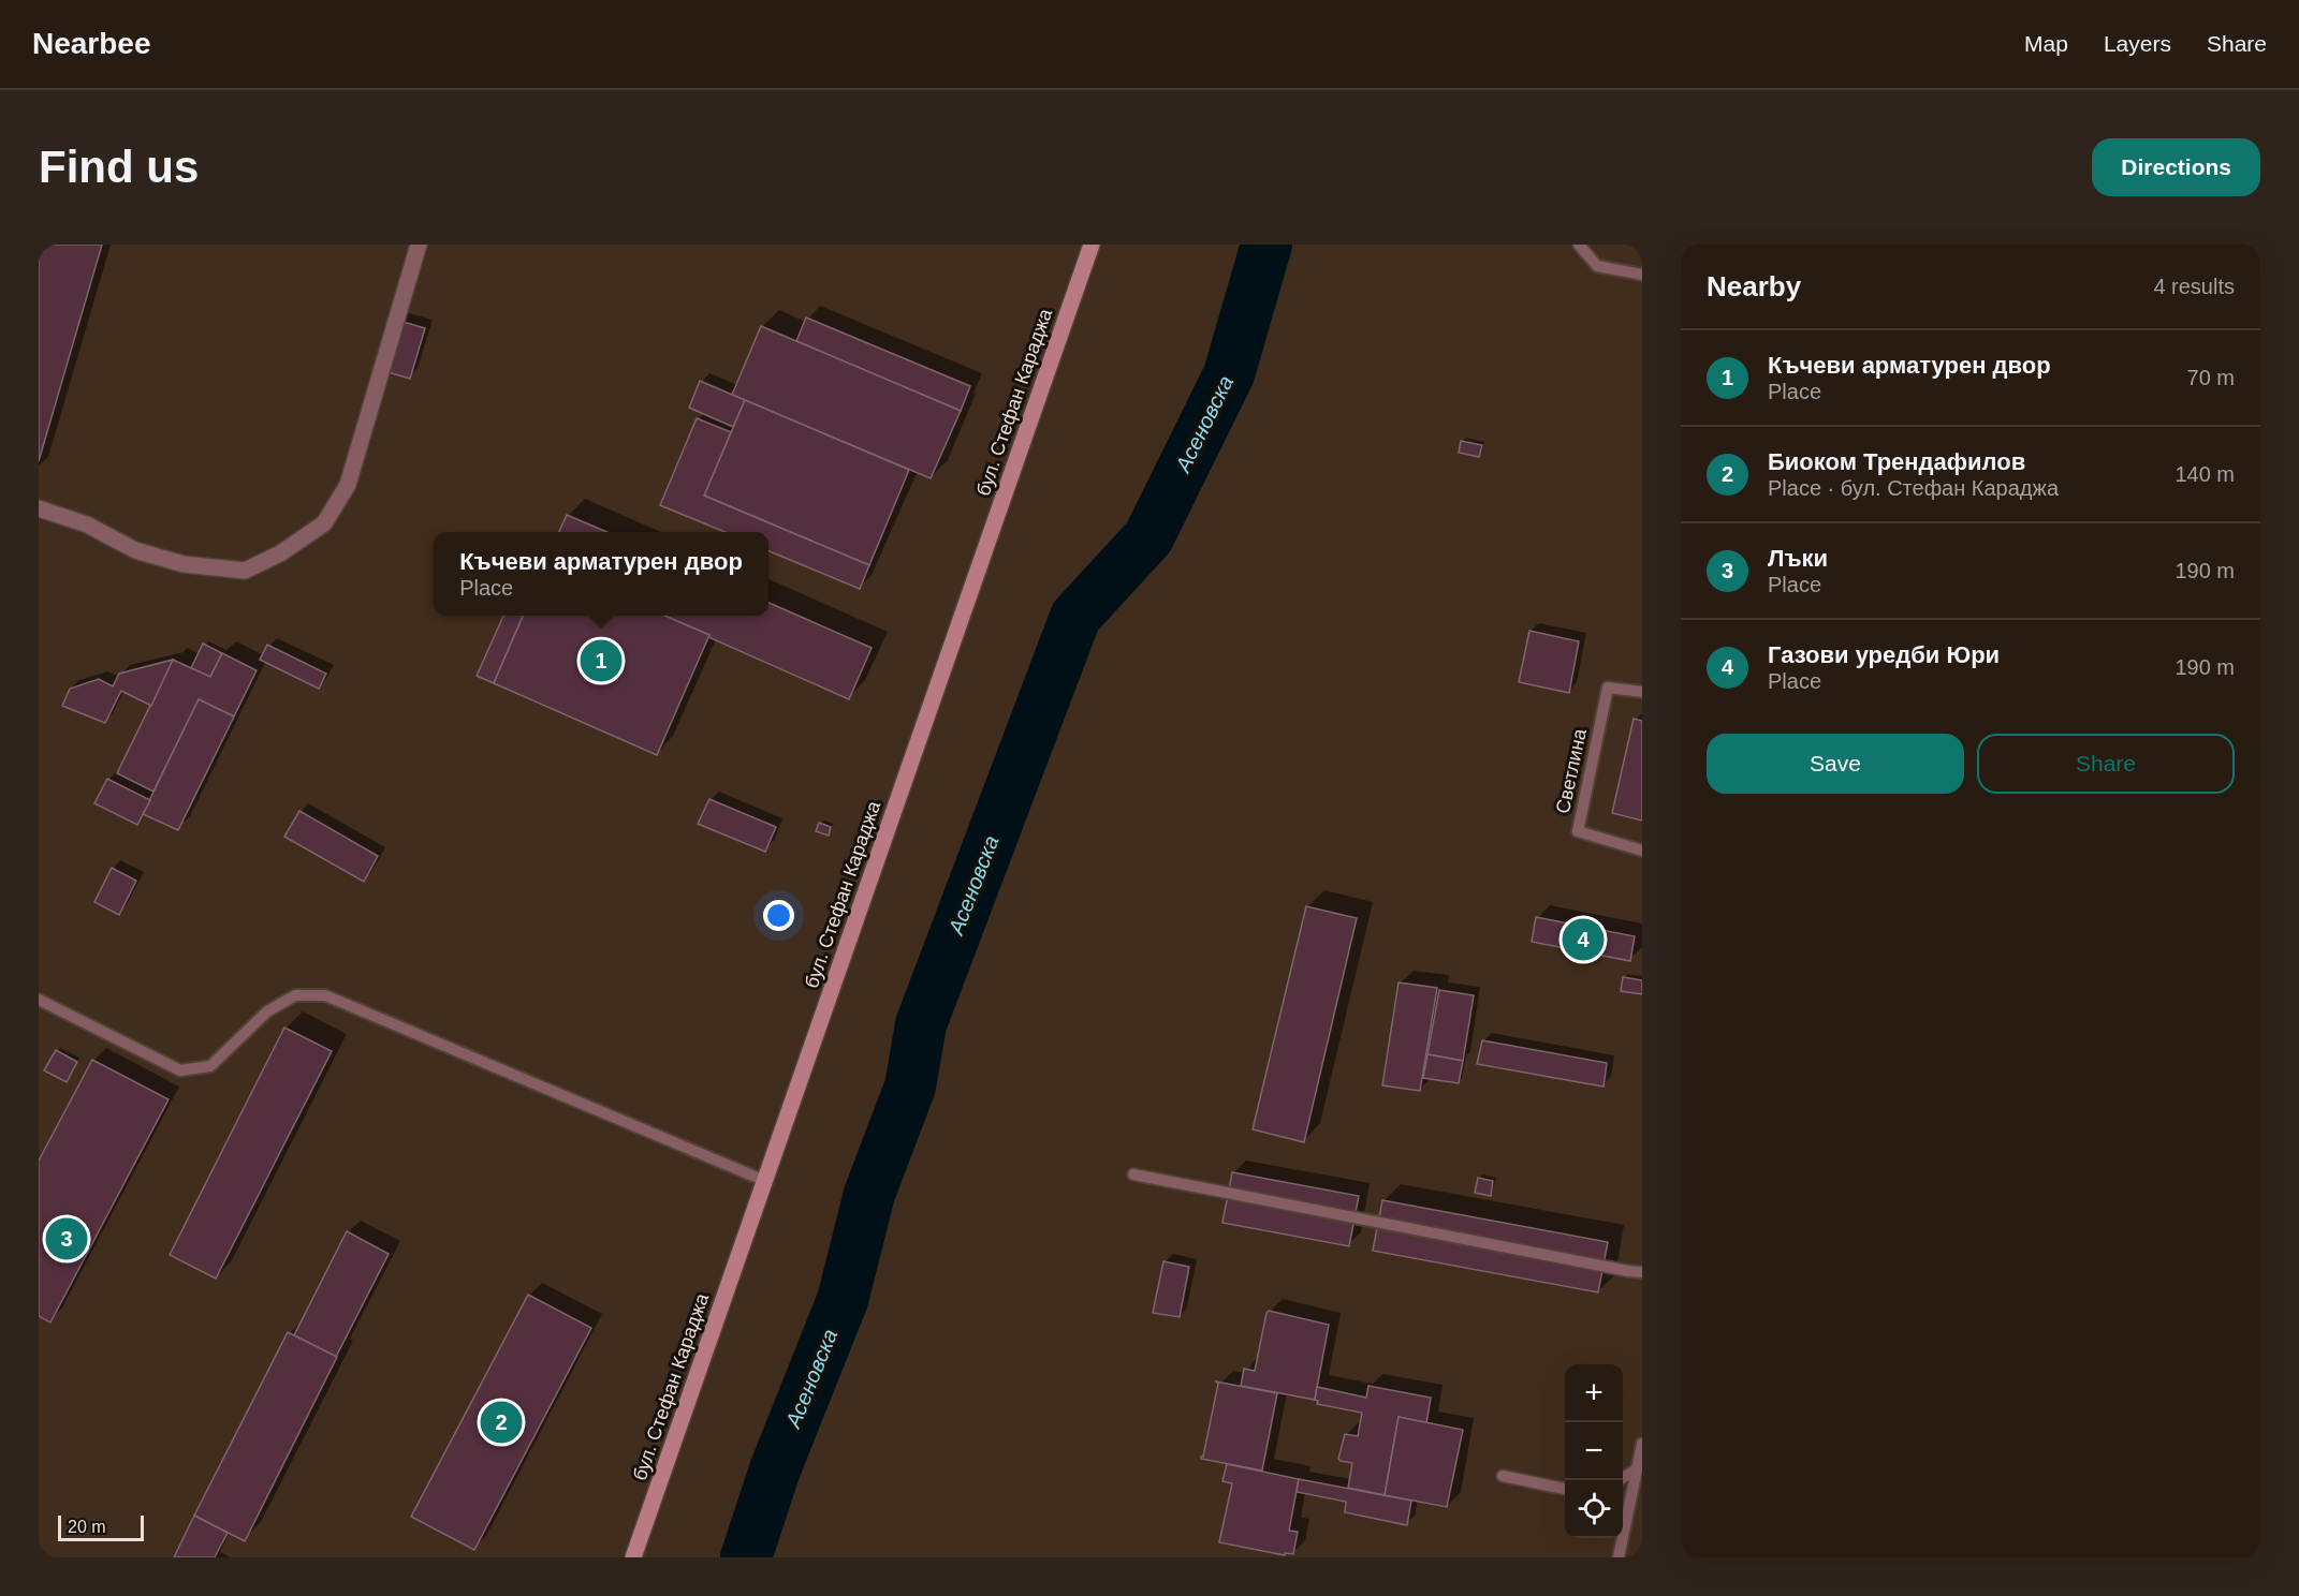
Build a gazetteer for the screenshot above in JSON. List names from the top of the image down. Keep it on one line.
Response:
{"streets":{"main road":["бул. Стефан Караджа"],"lane":["Светлина"]},"water":["Асеновска"],"scale_bar":"20 m","page":{"header":"Nearbee","nav":["Map","Layers","Share"],"buttons":["Directions",["Save","Share"]],"title":"Find us","heading":["Nearby","4 results"],"list":[{"mark":"1","name":"Къчеви арматурен двор","note":"Place","value":"70 m"},{"mark":"2","name":"Биоком Трендафилов","note":"Place · бул. Стефан Караджа","value":"140 m"},{"mark":"3","name":"Лъки","note":"Place","value":"190 m"},{"mark":"4","name":"Газови уредби Юри","note":"Place","value":"190 m"}],"popup":["Къчеви арматурен двор","Place"],"pins":["1","4","3","2"],"map_buttons":["+","−"],"scale":"20 m"}}
